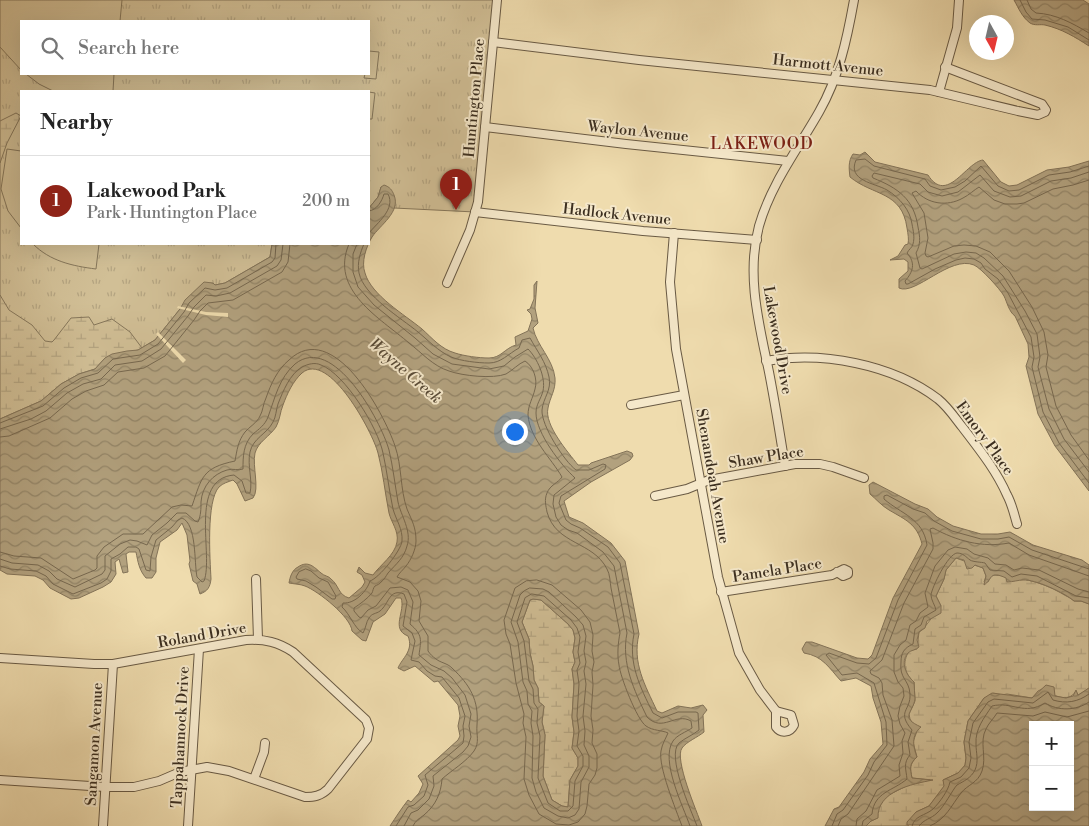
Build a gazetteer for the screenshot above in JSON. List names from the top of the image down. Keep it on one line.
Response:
{"streets":{"street":["Harmott Avenue","Huntington Place","Waylon Avenue","Hadlock Avenue","Lakewood Drive","Emory Place","Shaw Place","Shenandoah Avenue","Pamela Place","Roland Drive","Tappahannock Drive","Sangamon Avenue"]},"crossings":[["Harmott Avenue","Huntington Place"],["Harmott Avenue","Lakewood Drive"],["Huntington Place","Waylon Avenue"],["Huntington Place","Hadlock Avenue"],["Waylon Avenue","Lakewood Drive"],["Hadlock Avenue","Lakewood Drive"],["Hadlock Avenue","Shenandoah Avenue"],["Lakewood Drive","Emory Place"],["Lakewood Drive","Shaw Place"],["Shaw Place","Shenandoah Avenue"],["Shenandoah Avenue","Pamela Place"],["Roland Drive","Tappahannock Drive"],["Roland Drive","Sangamon Avenue"]],"districts":["LAKEWOOD"],"water":["Wayne Creek"],"north":"bottom","page":{"search":"Search here","heading":"Nearby","list":[{"mark":"1","name":"Lakewood Park","note":"Park · Huntington Place","value":"200 m"}],"pins":"1","map_buttons":["+","−"]}}
